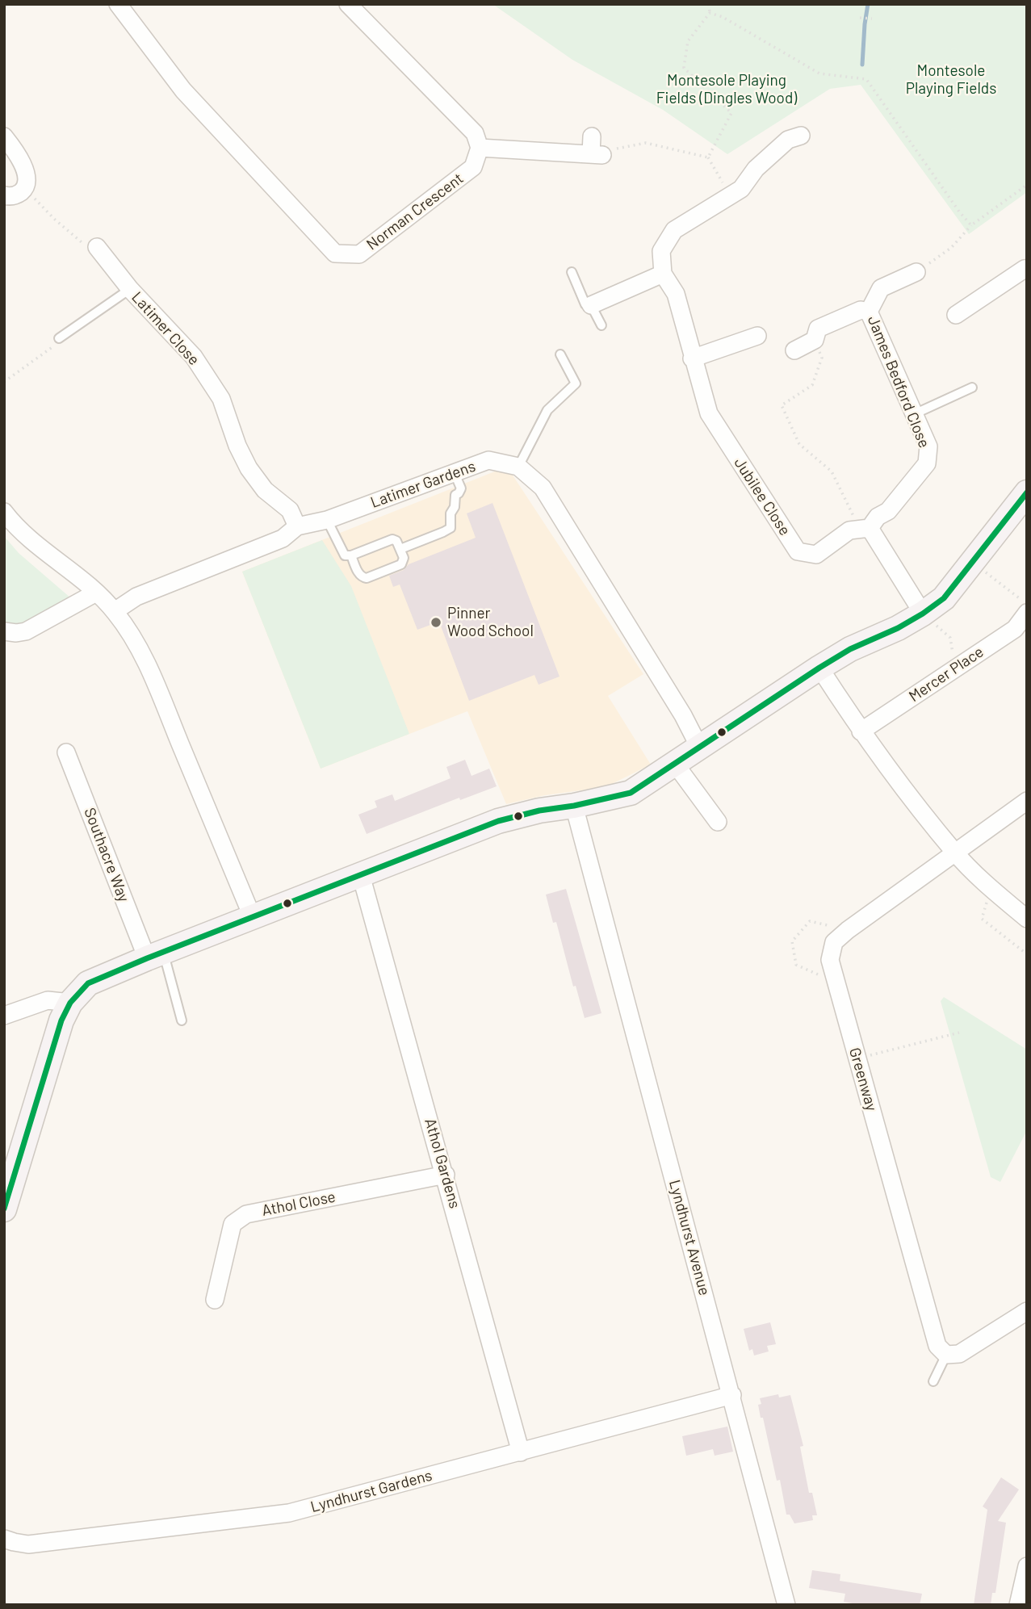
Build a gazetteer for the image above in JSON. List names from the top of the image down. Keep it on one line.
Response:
{"streets":{"street":["Norman Crescent","Latimer Close","James Bedford Close","Latimer Gardens","Jubilee Close","Mercer Place","Southacre Way","Greenway","Athol Gardens","Athol Close","Lyndhurst Avenue","Lyndhurst Gardens"]},"crossings":[["Latimer Close","Latimer Gardens"],["James Bedford Close","Jubilee Close"],["Athol Gardens","Athol Close"],["Athol Gardens","Lyndhurst Gardens"],["Lyndhurst Avenue","Lyndhurst Gardens"]],"parks":["Montesole Playing Fields","Montesole Playing Fields (Dingles Wood)"],"places":["Pinner Wood School"]}
